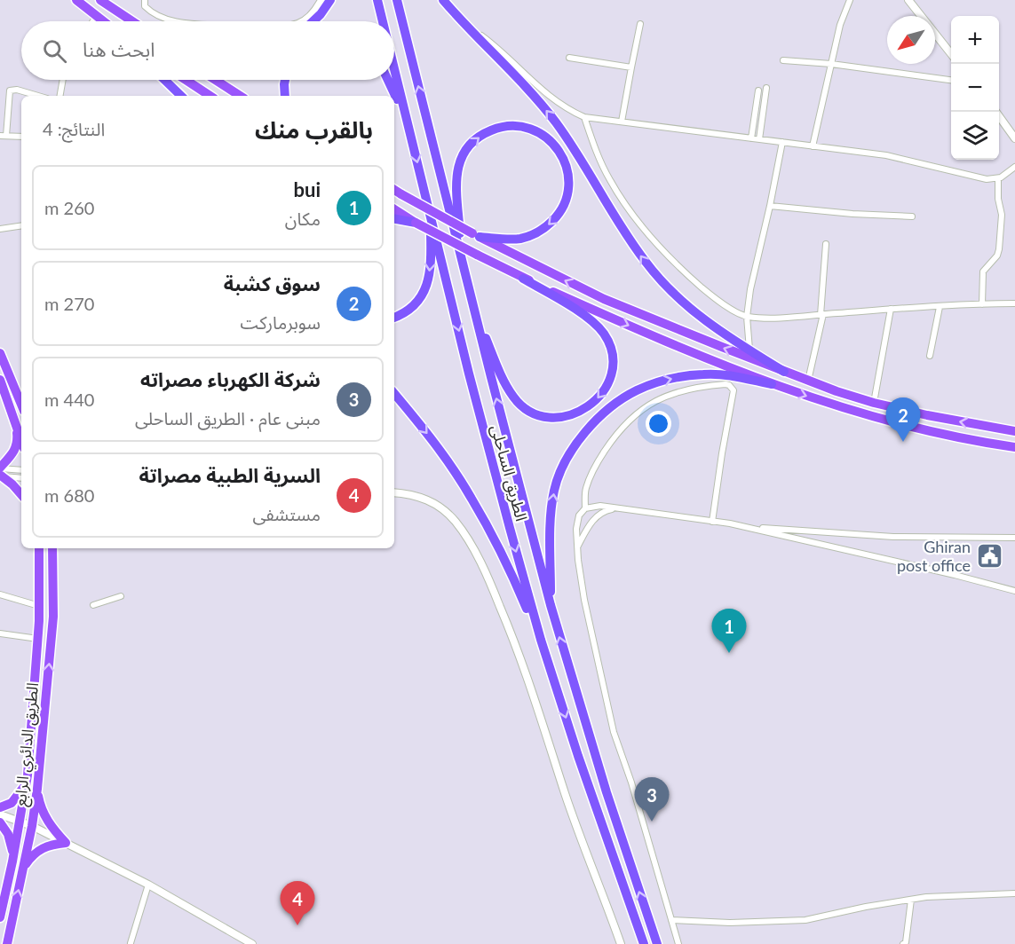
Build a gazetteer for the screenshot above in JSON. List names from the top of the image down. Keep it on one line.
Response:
{"streets":{"highway":["الطريق الساحلى"],"main road":["الطريق الدائري الرابع"]},"places":{"public building":["Ghiran post office"]},"north":"bottom left","page":{"map_buttons":["+","−"],"search":"ابحث هنا","heading":["بالقرب منك","النتائج: 4"],"list":[{"mark":"1","name":"bui","note":"مكان","value":"260 m"},{"mark":"2","name":"سوق كشبة","note":"سوبرماركت","value":"270 m"},{"mark":"3","name":"شركة الكهرباء مصراته","note":"مبنى عام · الطريق الساحلى","value":"440 m"},{"mark":"4","name":"السرية الطبية مصراتة","note":"مستشفى","value":"680 m"}],"pins":["2","1","3","4"]}}
